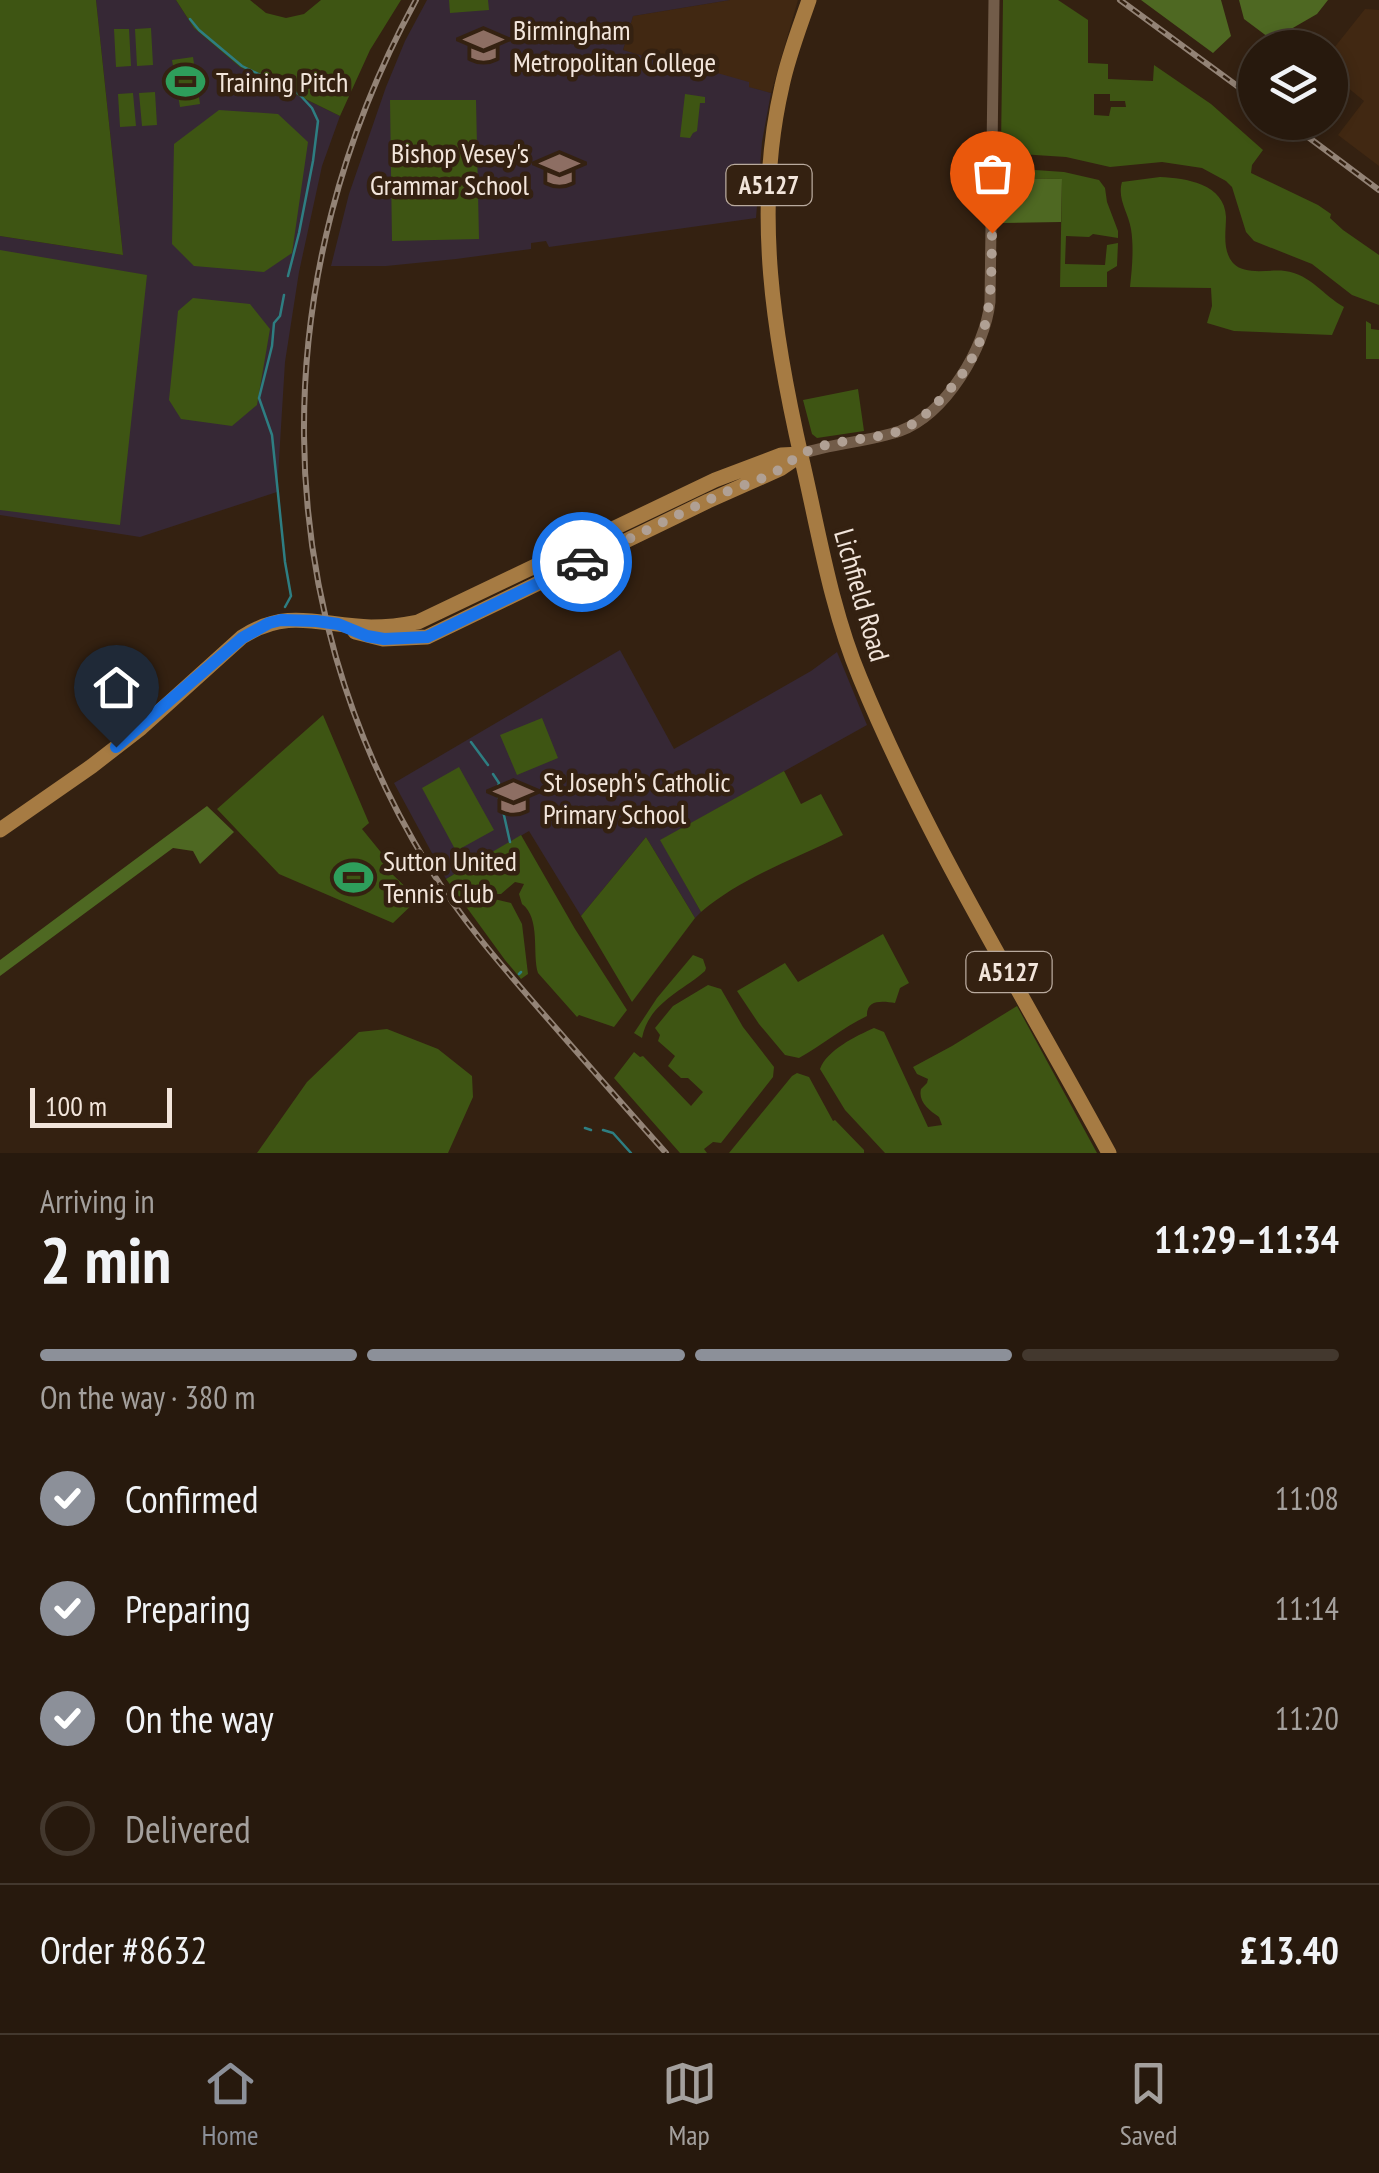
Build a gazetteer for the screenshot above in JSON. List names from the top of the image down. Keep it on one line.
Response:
{"streets":{"main road":["A5127","Lichfield Road"]},"places":{"school or university":["Birmingham Metropolitan College","Bishop Vesey's Grammar School","St Joseph's Catholic Primary School"],"sports":["Training Pitch","Sutton United Tennis Club"]},"scale_bar":"100 m","page":{"scale":"100 m","heading":["2 min","Arriving in","11:29–11:34"],"panel":["Order #8632","£13.40"],"bar":"On the way · 380 m","list":[["Confirmed","11:08"],["Preparing","11:14"],["On the way","11:20"],"Delivered"],"tabs":["Home","Map","Saved"]}}
